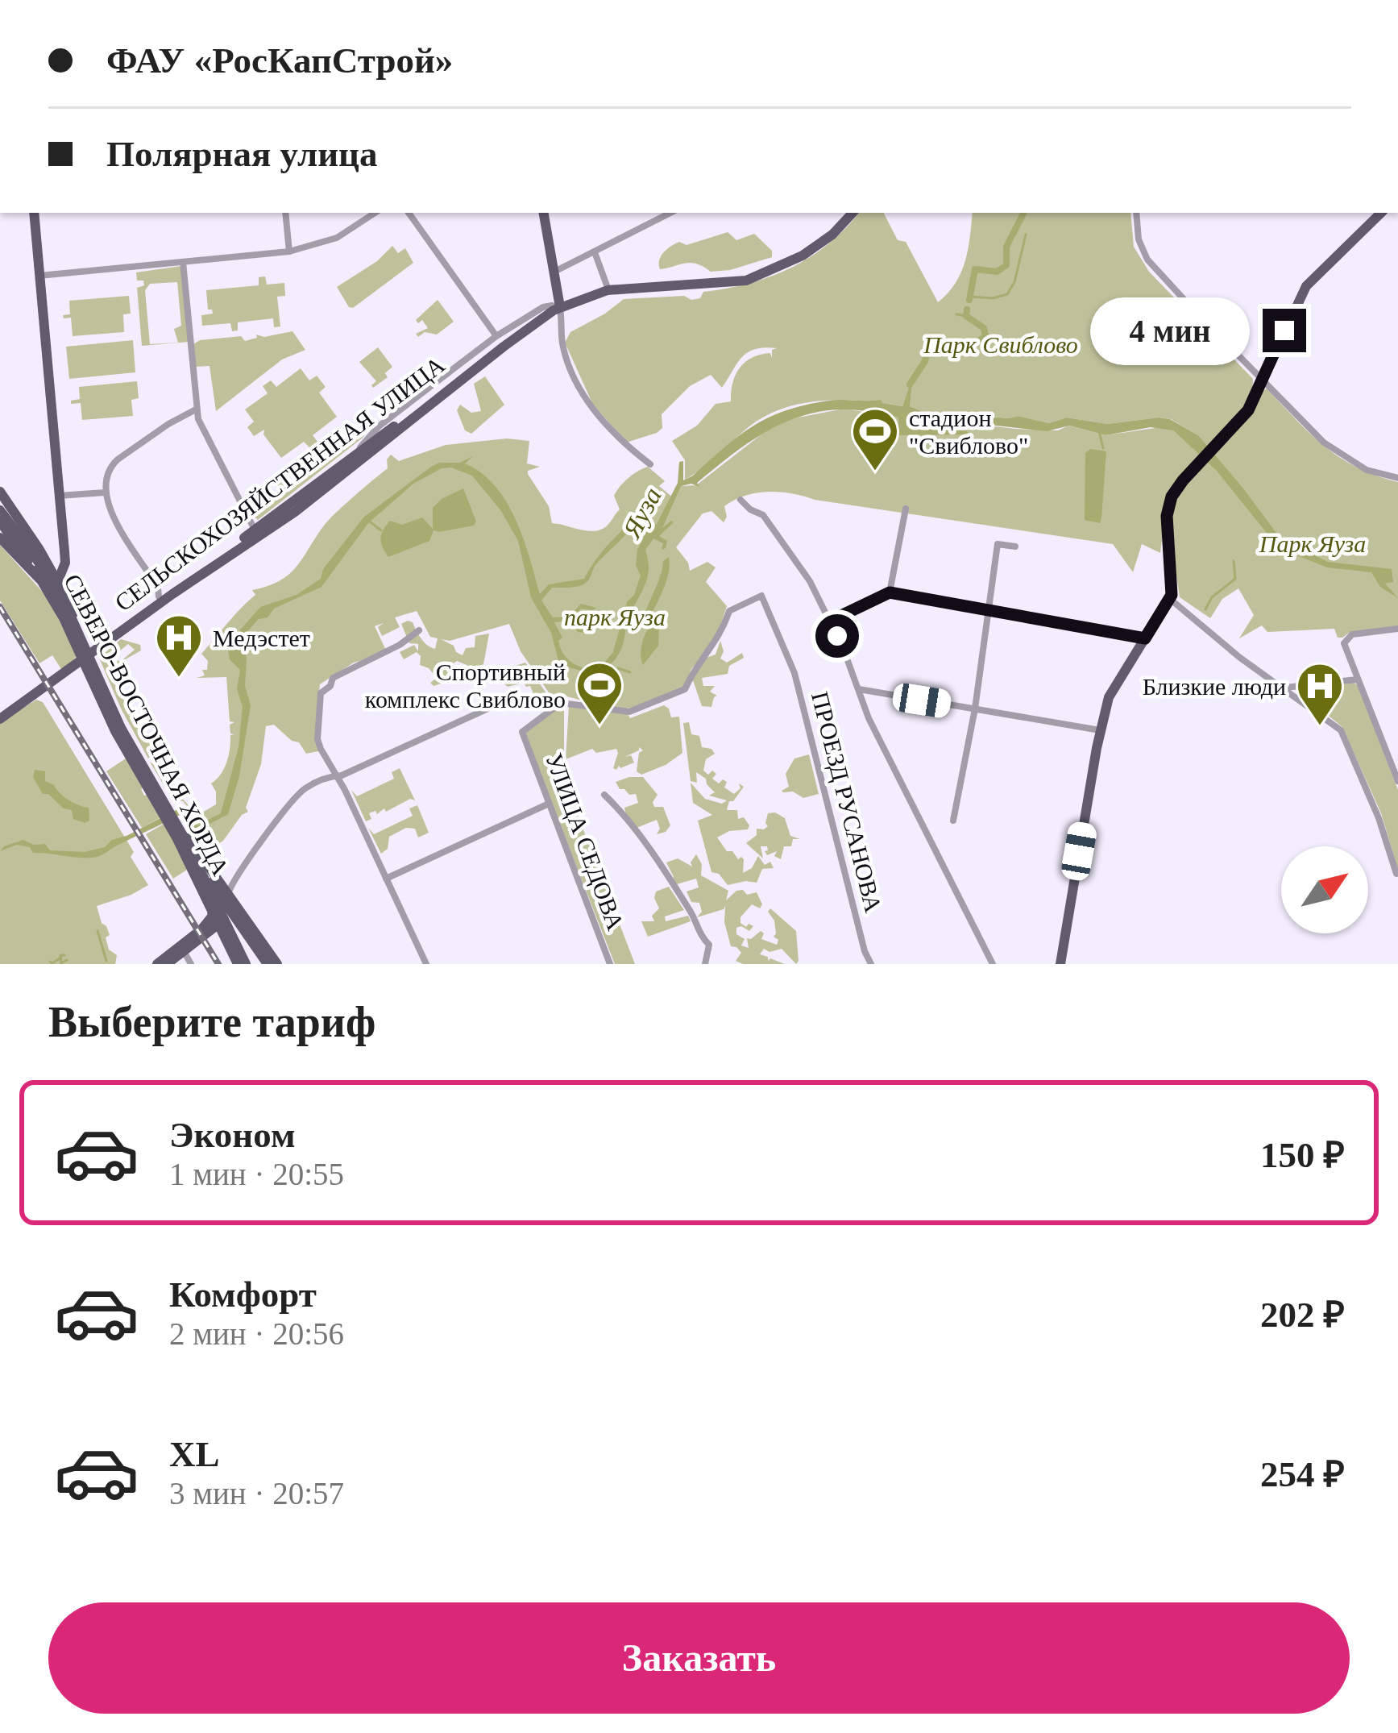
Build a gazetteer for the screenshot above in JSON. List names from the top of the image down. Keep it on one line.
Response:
{"streets":{"main road":["СЕЛЬСКОХОЗЯЙСТВЕННАЯ УЛИЦА","СЕВЕРО-ВОСТОЧНАЯ ХОРДА"],"street":["ПРОЕЗД РУСАНОВА","УЛИЦА СЕДОВА"]},"crossings":[["ПРОЕЗД РУСАНОВА","УЛИЦА СЕДОВА"]],"water":["Яуза"],"parks":["Парк Свиблово","Парк Яуза","парк Яуза"],"places":{"sports":["стадион \"Свиблово\"","Спортивный комплекс Свиблово"],"hospital":["Медэстет","Близкие люди"]},"north":"top right","page":{"banner":["ФАУ «РосКапСтрой»","Полярная улица"],"bubble":"4 мин","heading":"Выберите тариф","list":[{"name":"Эконом","note":"1 мин · 20:55","value":"150 ₽"},{"name":"Комфорт","note":"2 мин · 20:56","value":"202 ₽"},{"name":"XL","note":"3 мин · 20:57","value":"254 ₽"}],"buttons":"Заказать"}}
